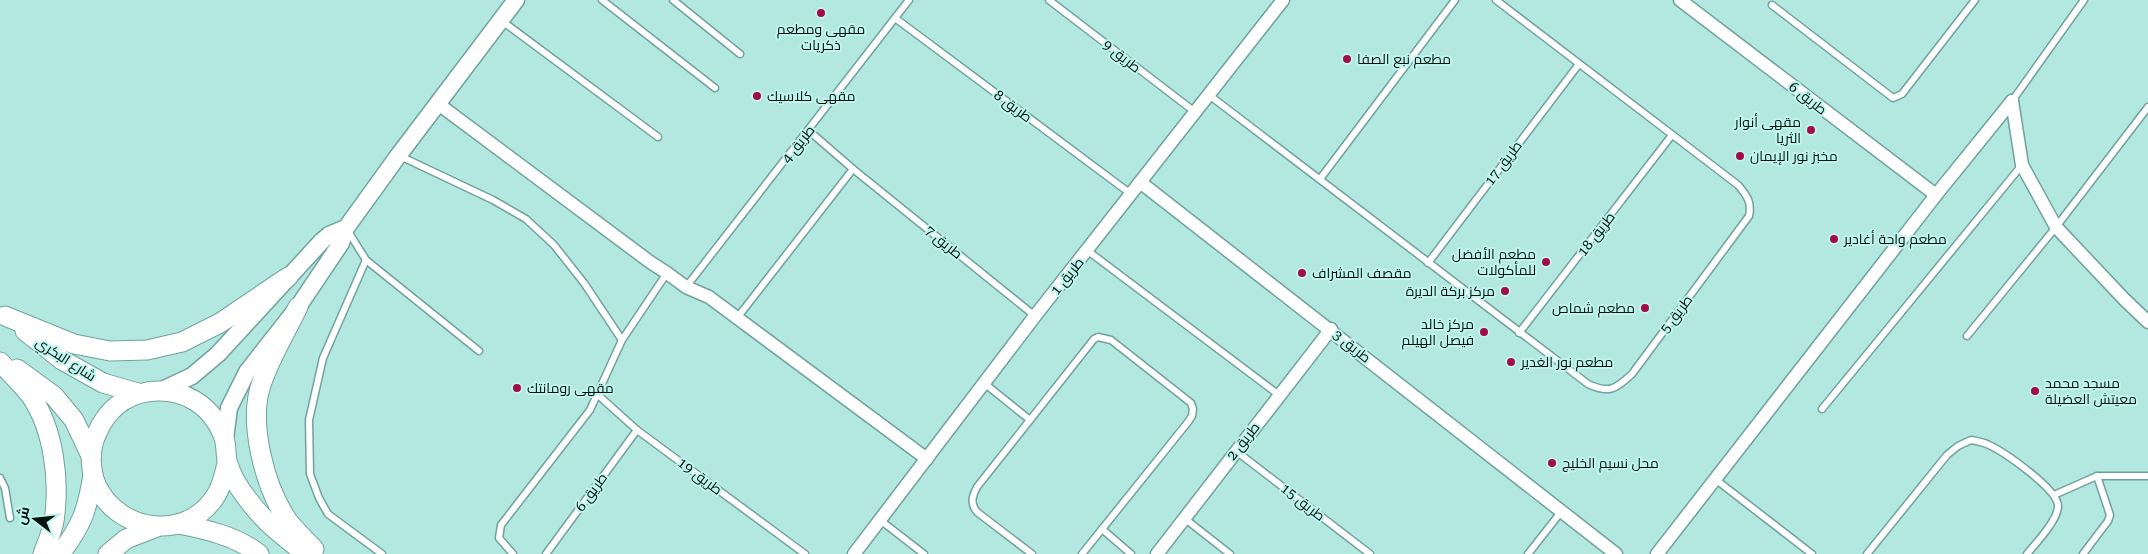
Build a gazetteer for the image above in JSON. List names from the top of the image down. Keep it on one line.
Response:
{"streets":{"main road":["شارع البكري"],"street":["طريق 6","طريق 1","طريق 3","طريق 2"],"lane":["طريق 9","طريق 8","طريق 4","طريق 17","طريق 18","طريق 7","طريق 5","طريق 19","طريق 15"]},"crossings":[["طريق 9","طريق 1"],["طريق 6","طريق 19"],["طريق 8","طريق 4"],["طريق 8","طريق 1"],["طريق 4","طريق 7"],["طريق 17","طريق 5"],["طريق 18","طريق 5"],["طريق 7","طريق 1"],["طريق 1","طريق 5"],["طريق 1","طريق 3"],["طريق 3","طريق 2"],["طريق 2","طريق 15"]],"places":["مقهى ومطعم ذكريات","مطعم نبع الصفا","مقهى كلاسيك","مقهى أنوار الثريا","مخبز نور الإيمان","مطعم واحة أغادير","مطعم الأفضل للمأكولات","مقصف المشراف","مركز بركة الديرة","مطعم شماص","مركز خالد فيصل الهيلم","مطعم نور الغدير","مقهى رومانتك","مسجد محمد معيتش العضيلة","محل نسيم الخليج"],"north":"left"}
